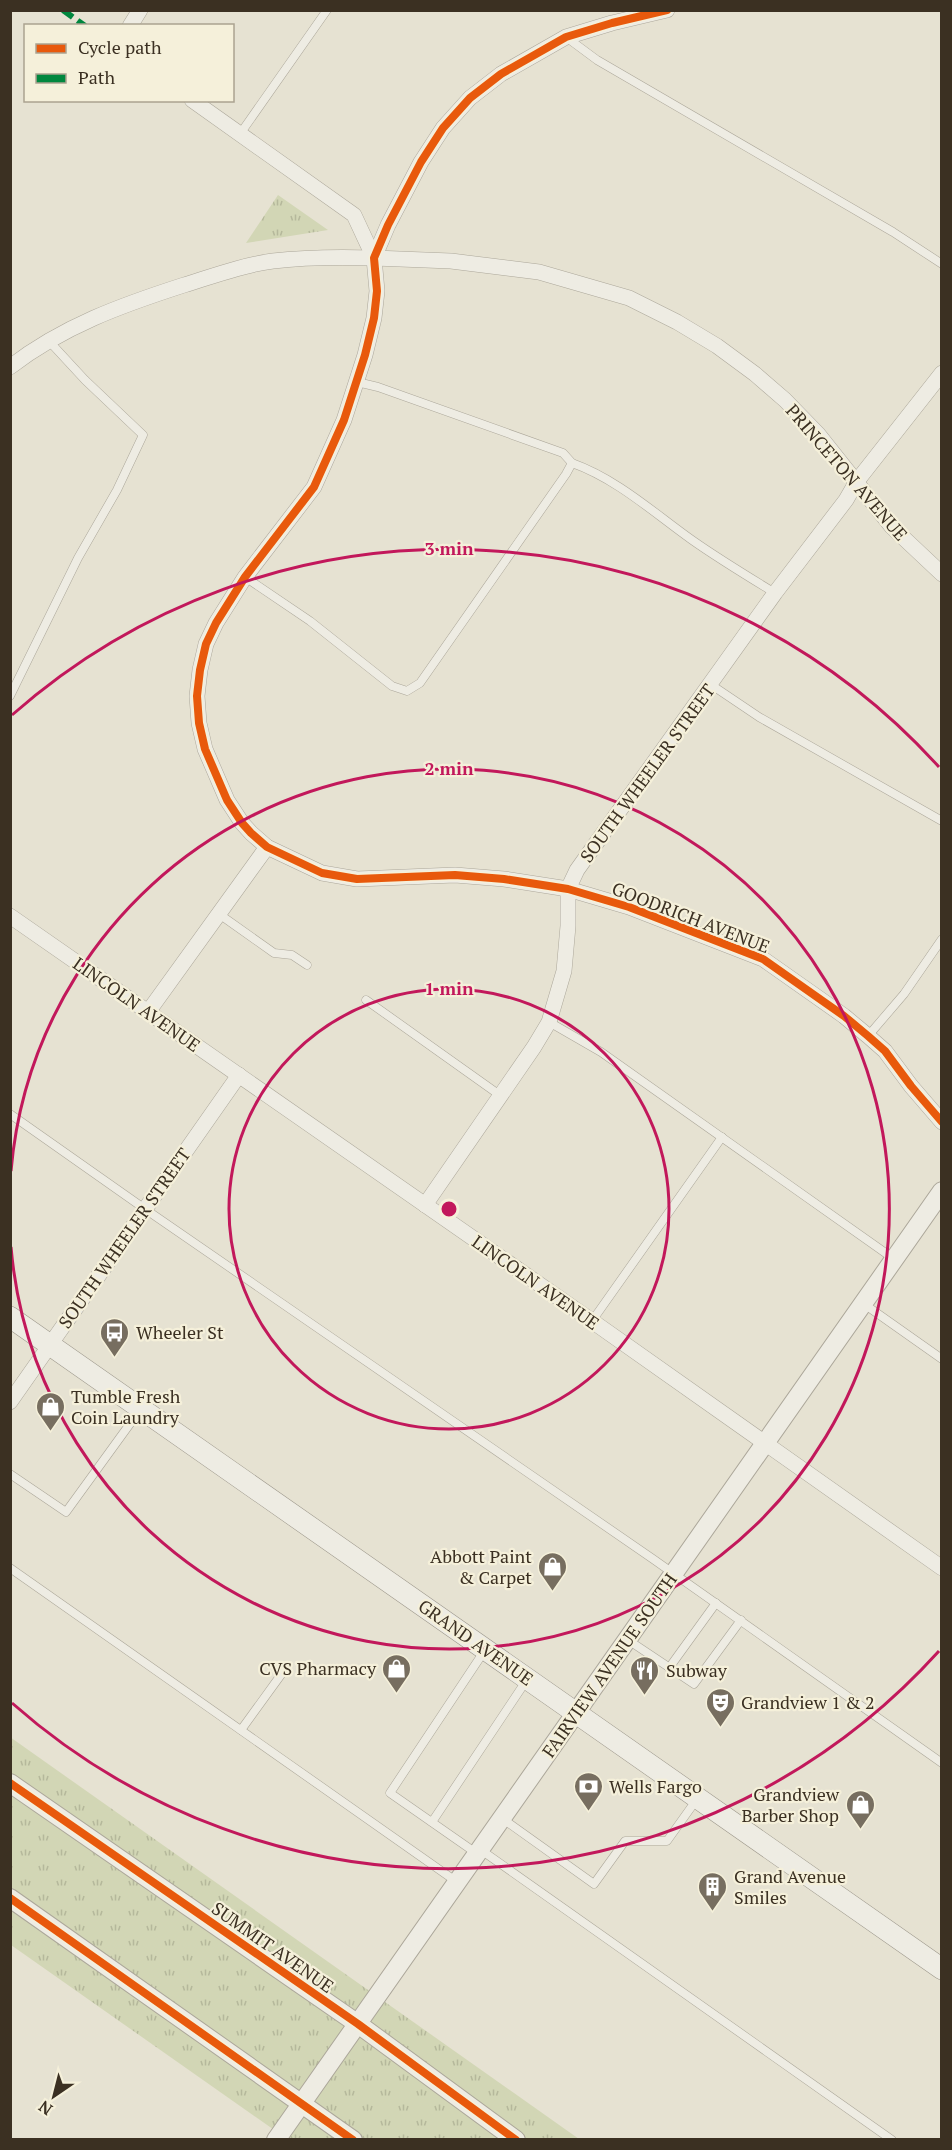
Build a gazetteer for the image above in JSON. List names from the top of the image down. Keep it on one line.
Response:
{"streets":{"main road":["GRAND AVENUE"],"street":["PRINCETON AVENUE","SOUTH WHEELER STREET","GOODRICH AVENUE","LINCOLN AVENUE","FAIRVIEW AVENUE SOUTH","SUMMIT AVENUE"]},"crossings":[["PRINCETON AVENUE","SOUTH WHEELER STREET"],["PRINCETON AVENUE","GOODRICH AVENUE"],["SOUTH WHEELER STREET","GOODRICH AVENUE"],["SOUTH WHEELER STREET","LINCOLN AVENUE"],["SOUTH WHEELER STREET","GRAND AVENUE"],["LINCOLN AVENUE","FAIRVIEW AVENUE SOUTH"],["GRAND AVENUE","FAIRVIEW AVENUE SOUTH"],["FAIRVIEW AVENUE SOUTH","SUMMIT AVENUE"]],"places":{"bus stop":["Wheeler St"],"shop":["Tumble Fresh Coin Laundry","Abbott Paint & Carpet","CVS Pharmacy","Grandview Barber Shop"],"restaurant":["Subway"],"theatre":["Grandview 1 & 2"],"bank":["Wells Fargo"],"building":["Grand Avenue Smiles"]},"legend":["Cycle path","Path"],"north":"bottom left","rings":["3 min","2 min","1 min"]}
